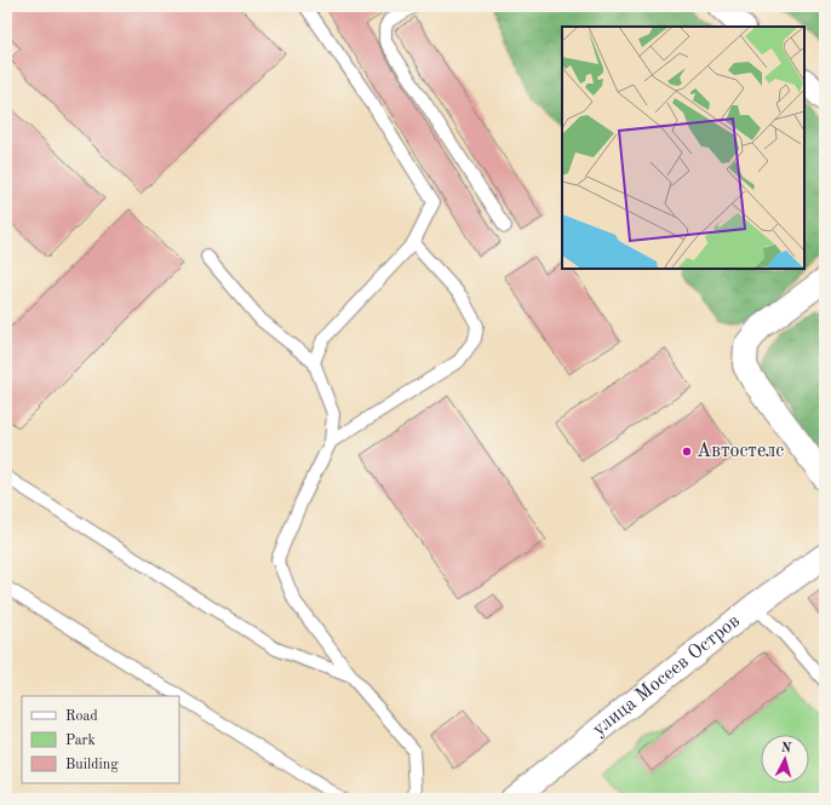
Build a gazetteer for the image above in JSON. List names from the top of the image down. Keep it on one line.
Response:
{"streets":{"street":["улица Мосеев Остров"]},"places":["Автостелс"],"legend":["Road","Park","Building"],"north":"top"}
